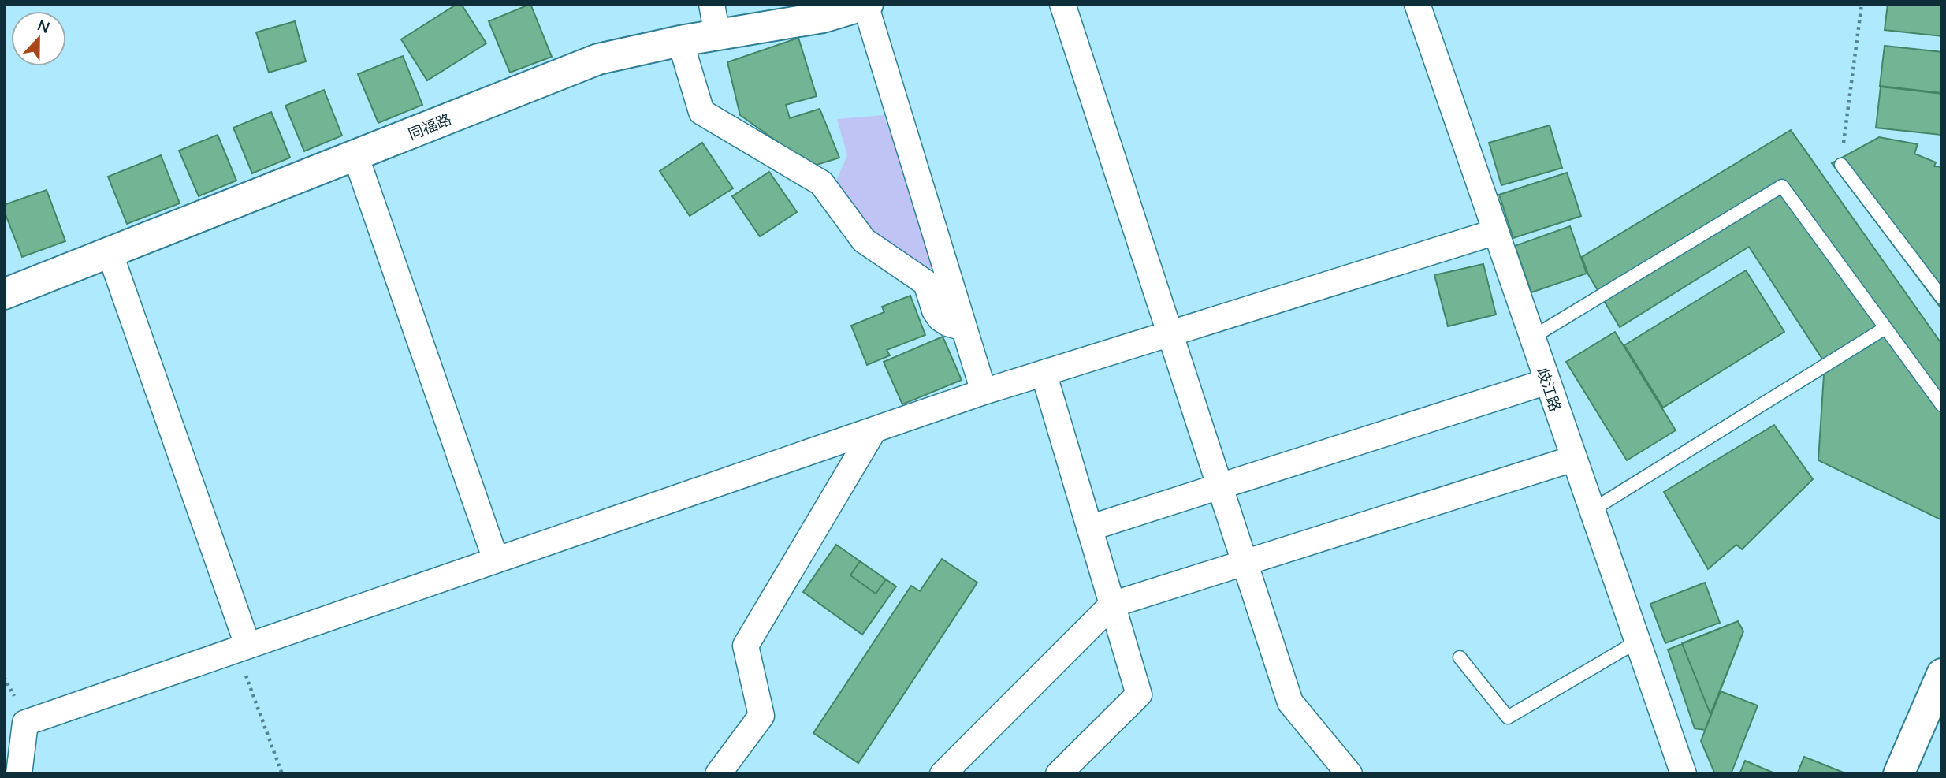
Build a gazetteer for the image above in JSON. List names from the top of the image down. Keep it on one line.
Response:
{"streets":{"street":["同福路","歧江路"]},"north":"top"}
